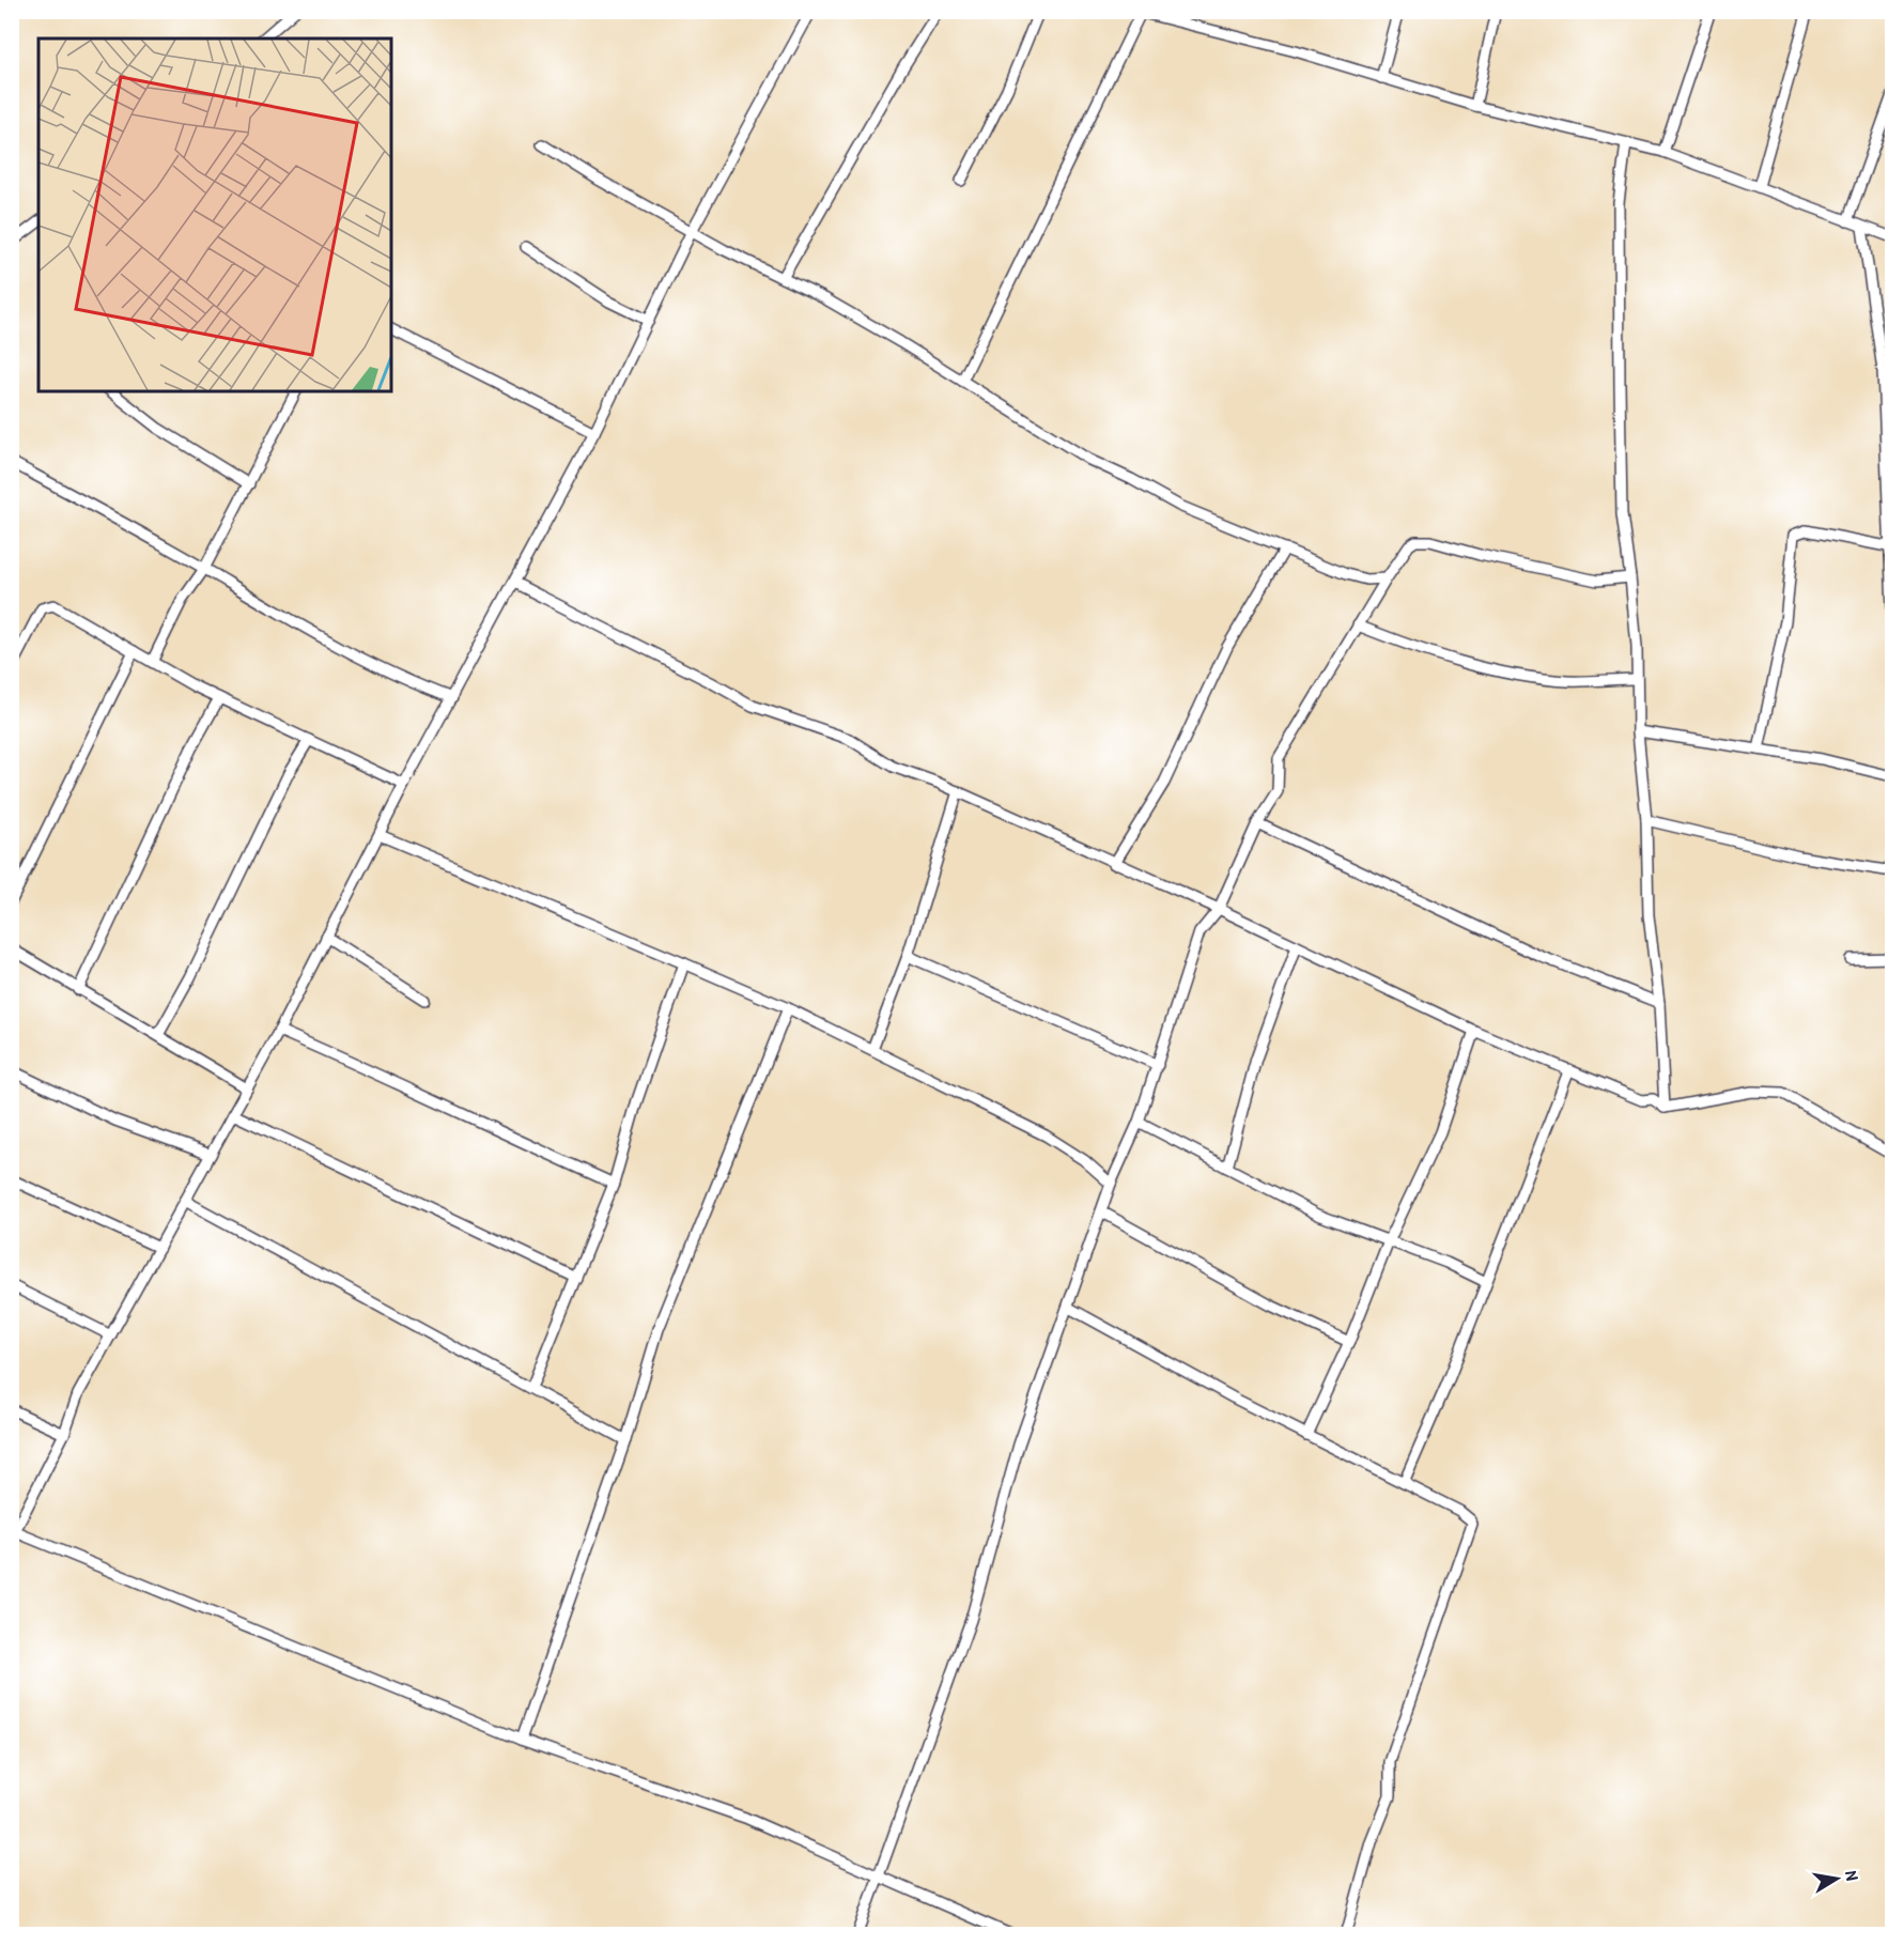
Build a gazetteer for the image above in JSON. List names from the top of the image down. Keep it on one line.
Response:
{"north":"right"}
